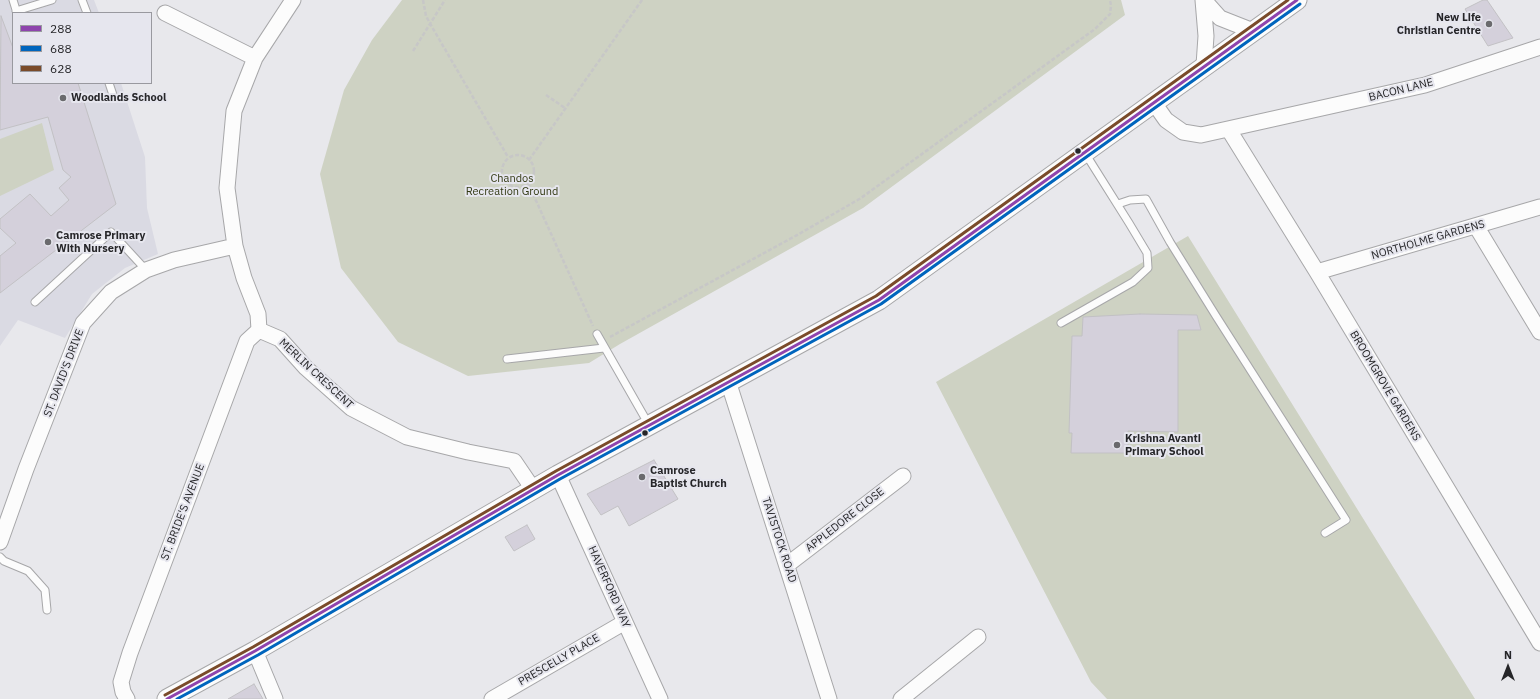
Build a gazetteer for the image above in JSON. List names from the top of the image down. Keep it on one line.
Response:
{"streets":{"street":["BACON LANE","NORTHOLME GARDENS","ST. DAVID'S DRIVE","MERLIN CRESCENT","BROOMGROVE GARDENS","ST. BRIDE'S AVENUE","APPLEDORE CLOSE","TAVISTOCK ROAD","HAVERFORD WAY","PRESCELLY PLACE"]},"crossings":[["BACON LANE","BROOMGROVE GARDENS"],["NORTHOLME GARDENS","BROOMGROVE GARDENS"],["MERLIN CRESCENT","ST. BRIDE'S AVENUE"],["APPLEDORE CLOSE","TAVISTOCK ROAD"],["HAVERFORD WAY","PRESCELLY PLACE"]],"parks":["Chandos Recreation Ground"],"places":["New Life Christian Centre","Woodlands School","Camrose Primary With Nursery","Krishna Avanti Primary School","Camrose Baptist Church"],"lines":["transit line 288","transit line 628","transit line 688"],"legend":["288","688","628"],"north":"top"}
